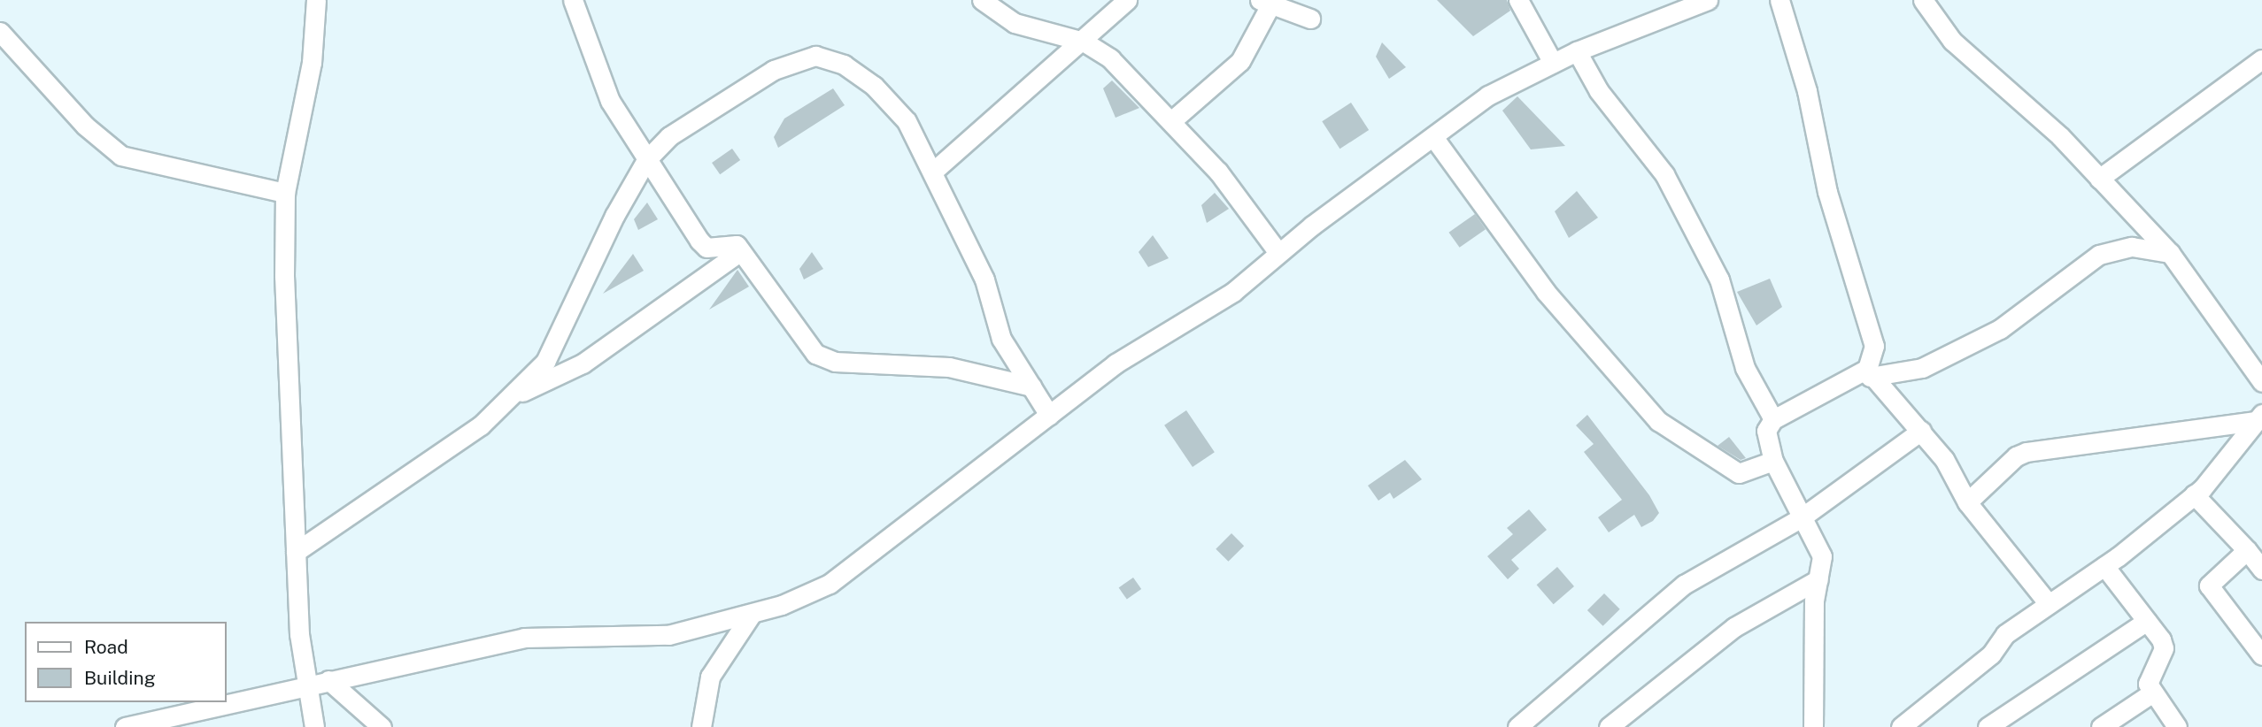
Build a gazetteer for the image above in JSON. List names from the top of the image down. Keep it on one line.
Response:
{"legend":["Road","Building"]}
